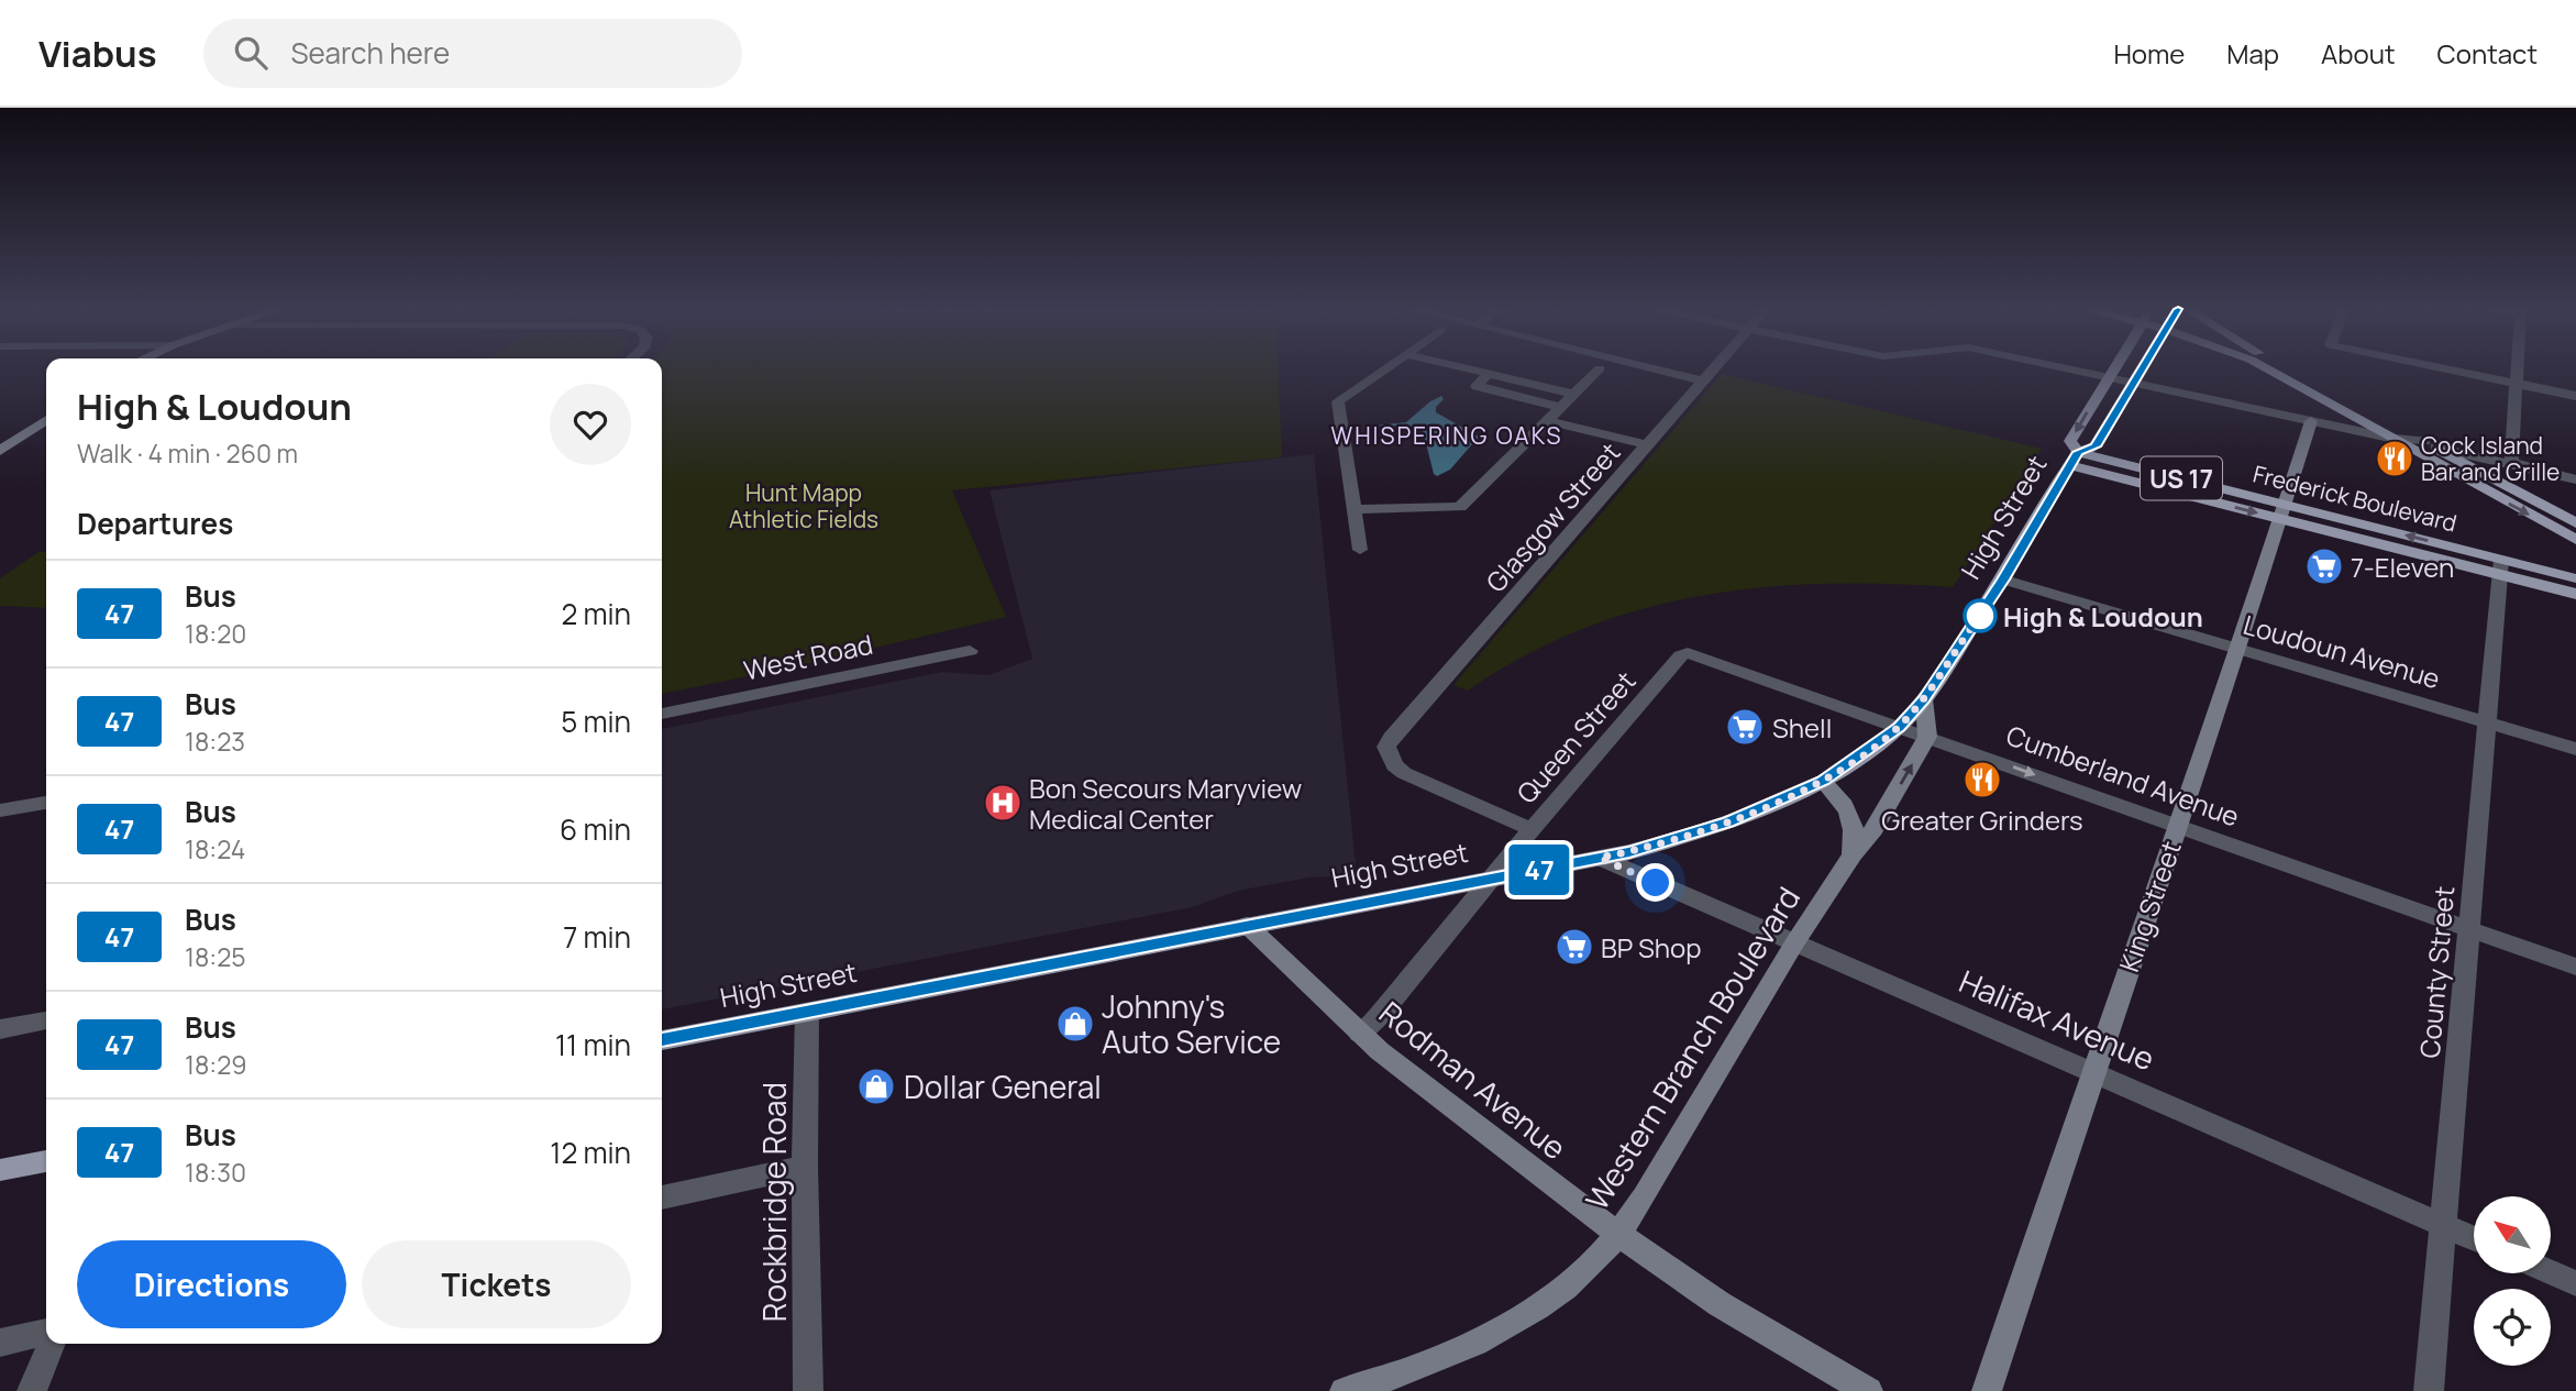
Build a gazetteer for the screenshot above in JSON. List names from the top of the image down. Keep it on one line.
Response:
{"streets":{"main road":["US 17","Frederick Boulevard","High Street"],"street":["Glasgow Street","Loudoun Avenue","West Road","Queen Street","Cumberland Avenue","King Street","County Street","Halifax Avenue","Western Branch Boulevard","Rodman Avenue","Rockbridge Road"]},"crossings":[["Frederick Boulevard","High Street"],["Frederick Boulevard","King Street"],["Frederick Boulevard","County Street"],["Glasgow Street","Queen Street"],["High Street","Loudoun Avenue"],["High Street","Queen Street"],["High Street","Cumberland Avenue"],["High Street","Halifax Avenue"],["High Street","Rodman Avenue"],["High Street","Rockbridge Road"],["Loudoun Avenue","King Street"],["Loudoun Avenue","County Street"],["Queen Street","Cumberland Avenue"],["Queen Street","Rodman Avenue"],["Cumberland Avenue","King Street"],["Cumberland Avenue","County Street"],["Cumberland Avenue","Western Branch Boulevard"],["King Street","Halifax Avenue"],["County Street","Halifax Avenue"],["Halifax Avenue","Western Branch Boulevard"],["Western Branch Boulevard","Rodman Avenue"]],"districts":["WHISPERING OAKS"],"parks":["Hunt Mapp Athletic Fields"],"places":{"restaurant":["Cock Island Bar and Grille","Greater Grinders"],"supermarket":["7-Eleven","Shell","BP Shop"],"other":["High & Loudoun"],"hospital":["Bon Secours Maryview Medical Center"],"shop":["Johnny's Auto Service","Dollar General"]},"lines":["bus line 47"],"north":"top left","page":{"header":"Viabus","search":"Search here","nav":["Home","Map","About","Contact"],"on_map":"47","heading":[["High & Loudoun","Walk · 4 min · 260 m"],"Departures"],"list":[{"mark":"47","name":"Bus","note":"18:20","value":"2 min"},{"mark":"47","name":"Bus","note":"18:23","value":"5 min"},{"mark":"47","name":"Bus","note":"18:24","value":"6 min"},{"mark":"47","name":"Bus","note":"18:25","value":"7 min"},{"mark":"47","name":"Bus","note":"18:29","value":"11 min"},{"mark":"47","name":"Bus","note":"18:30","value":"12 min"}],"buttons":["Directions","Tickets"]}}
